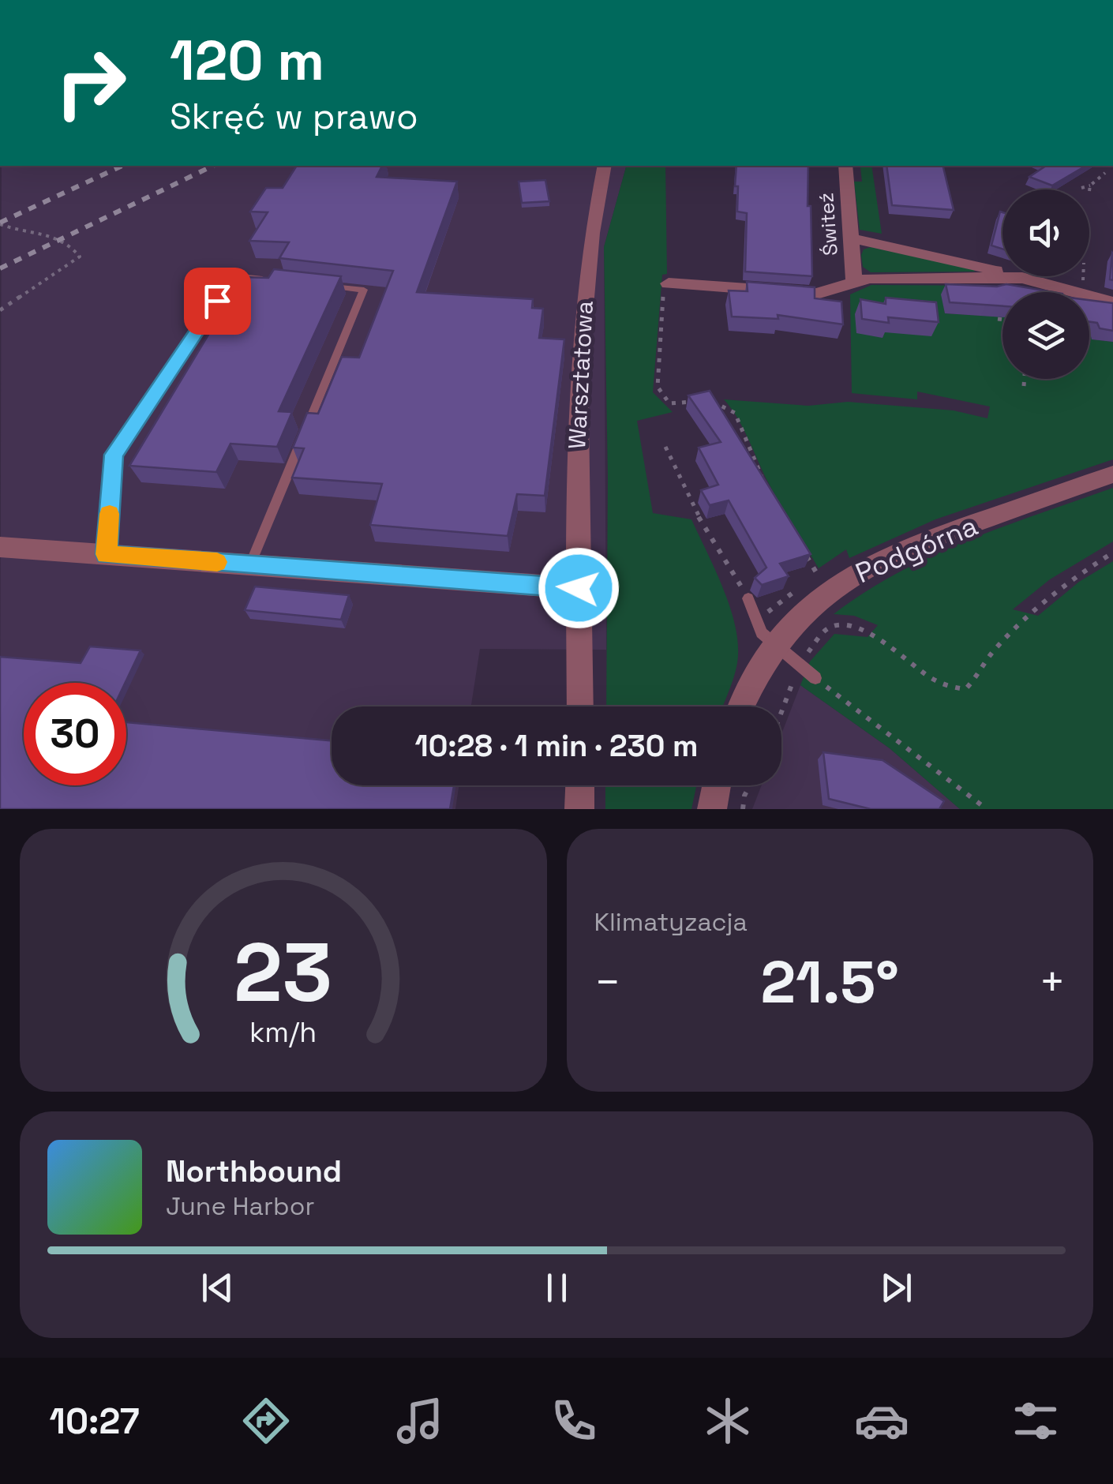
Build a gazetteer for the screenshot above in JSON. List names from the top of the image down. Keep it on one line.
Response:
{"streets":{"street":["Świteź","Warsztatowa","Podgórna"]},"page":{"turn":["120 m","Skręć w prawo"],"limit":"30","trip":"10:28 · 1 min · 230 m","tile":"Klimatyzacja","heat":["−","21.5°","+"],"song":["Northbound","June Harbor"],"tabs":"10:27","gauge":["23","km/h"]}}
